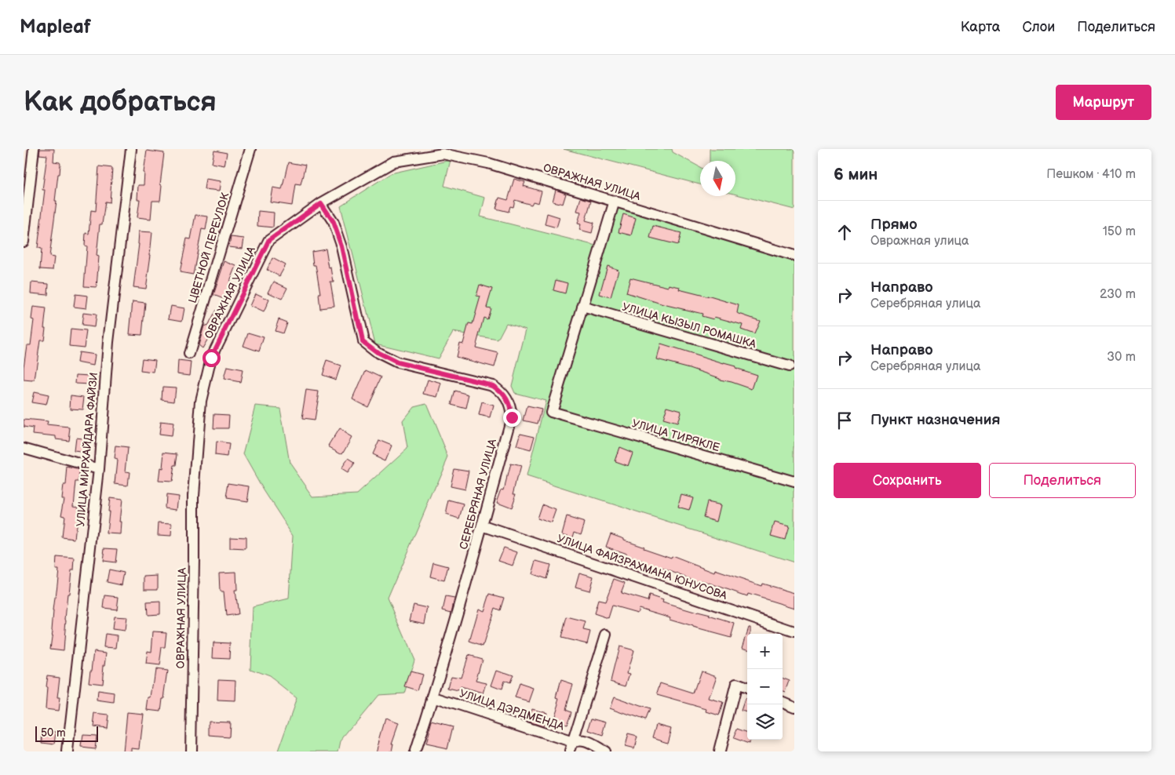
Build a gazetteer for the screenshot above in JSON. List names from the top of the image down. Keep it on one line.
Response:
{"streets":{"street":["ОВРАЖНАЯ УЛИЦА","ЦВЕТНОЙ ПЕРЕУЛОК","УЛИЦА КЫЗЫЛ РОМАШКА","УЛИЦА ТИРЯКЛЕ","УЛИЦА МИРХАЙДАРА ФАЙЗИ","СЕРЕБРЯНАЯ УЛИЦА","УЛИЦА ФАЙЗРАХМАНА ЮНУСОВА","УЛИЦА ДЭРДМЕНДА"]},"crossings":[["ОВРАЖНАЯ УЛИЦА","СЕРЕБРЯНАЯ УЛИЦА"],["УЛИЦА КЫЗЫЛ РОМАШКА","УЛИЦА ТИРЯКЛЕ"],["СЕРЕБРЯНАЯ УЛИЦА","УЛИЦА ФАЙЗРАХМАНА ЮНУСОВА"],["СЕРЕБРЯНАЯ УЛИЦА","УЛИЦА ДЭРДМЕНДА"]],"scale_bar":"50 m","north":"bottom","page":{"header":"Mapleaf","nav":["Карта","Слои","Поделиться"],"buttons":["Маршрут",["Сохранить","Поделиться"]],"title":"Как добраться","heading":["6 мин","Пешком · 410 m"],"list":[["Прямо","Овражная улица","150 m"],["Направо","Серебряная улица","230 m"],["Направо","Серебряная улица","30 m"],"Пункт назначения"],"map_buttons":["+","−"],"scale":"50 m"}}
